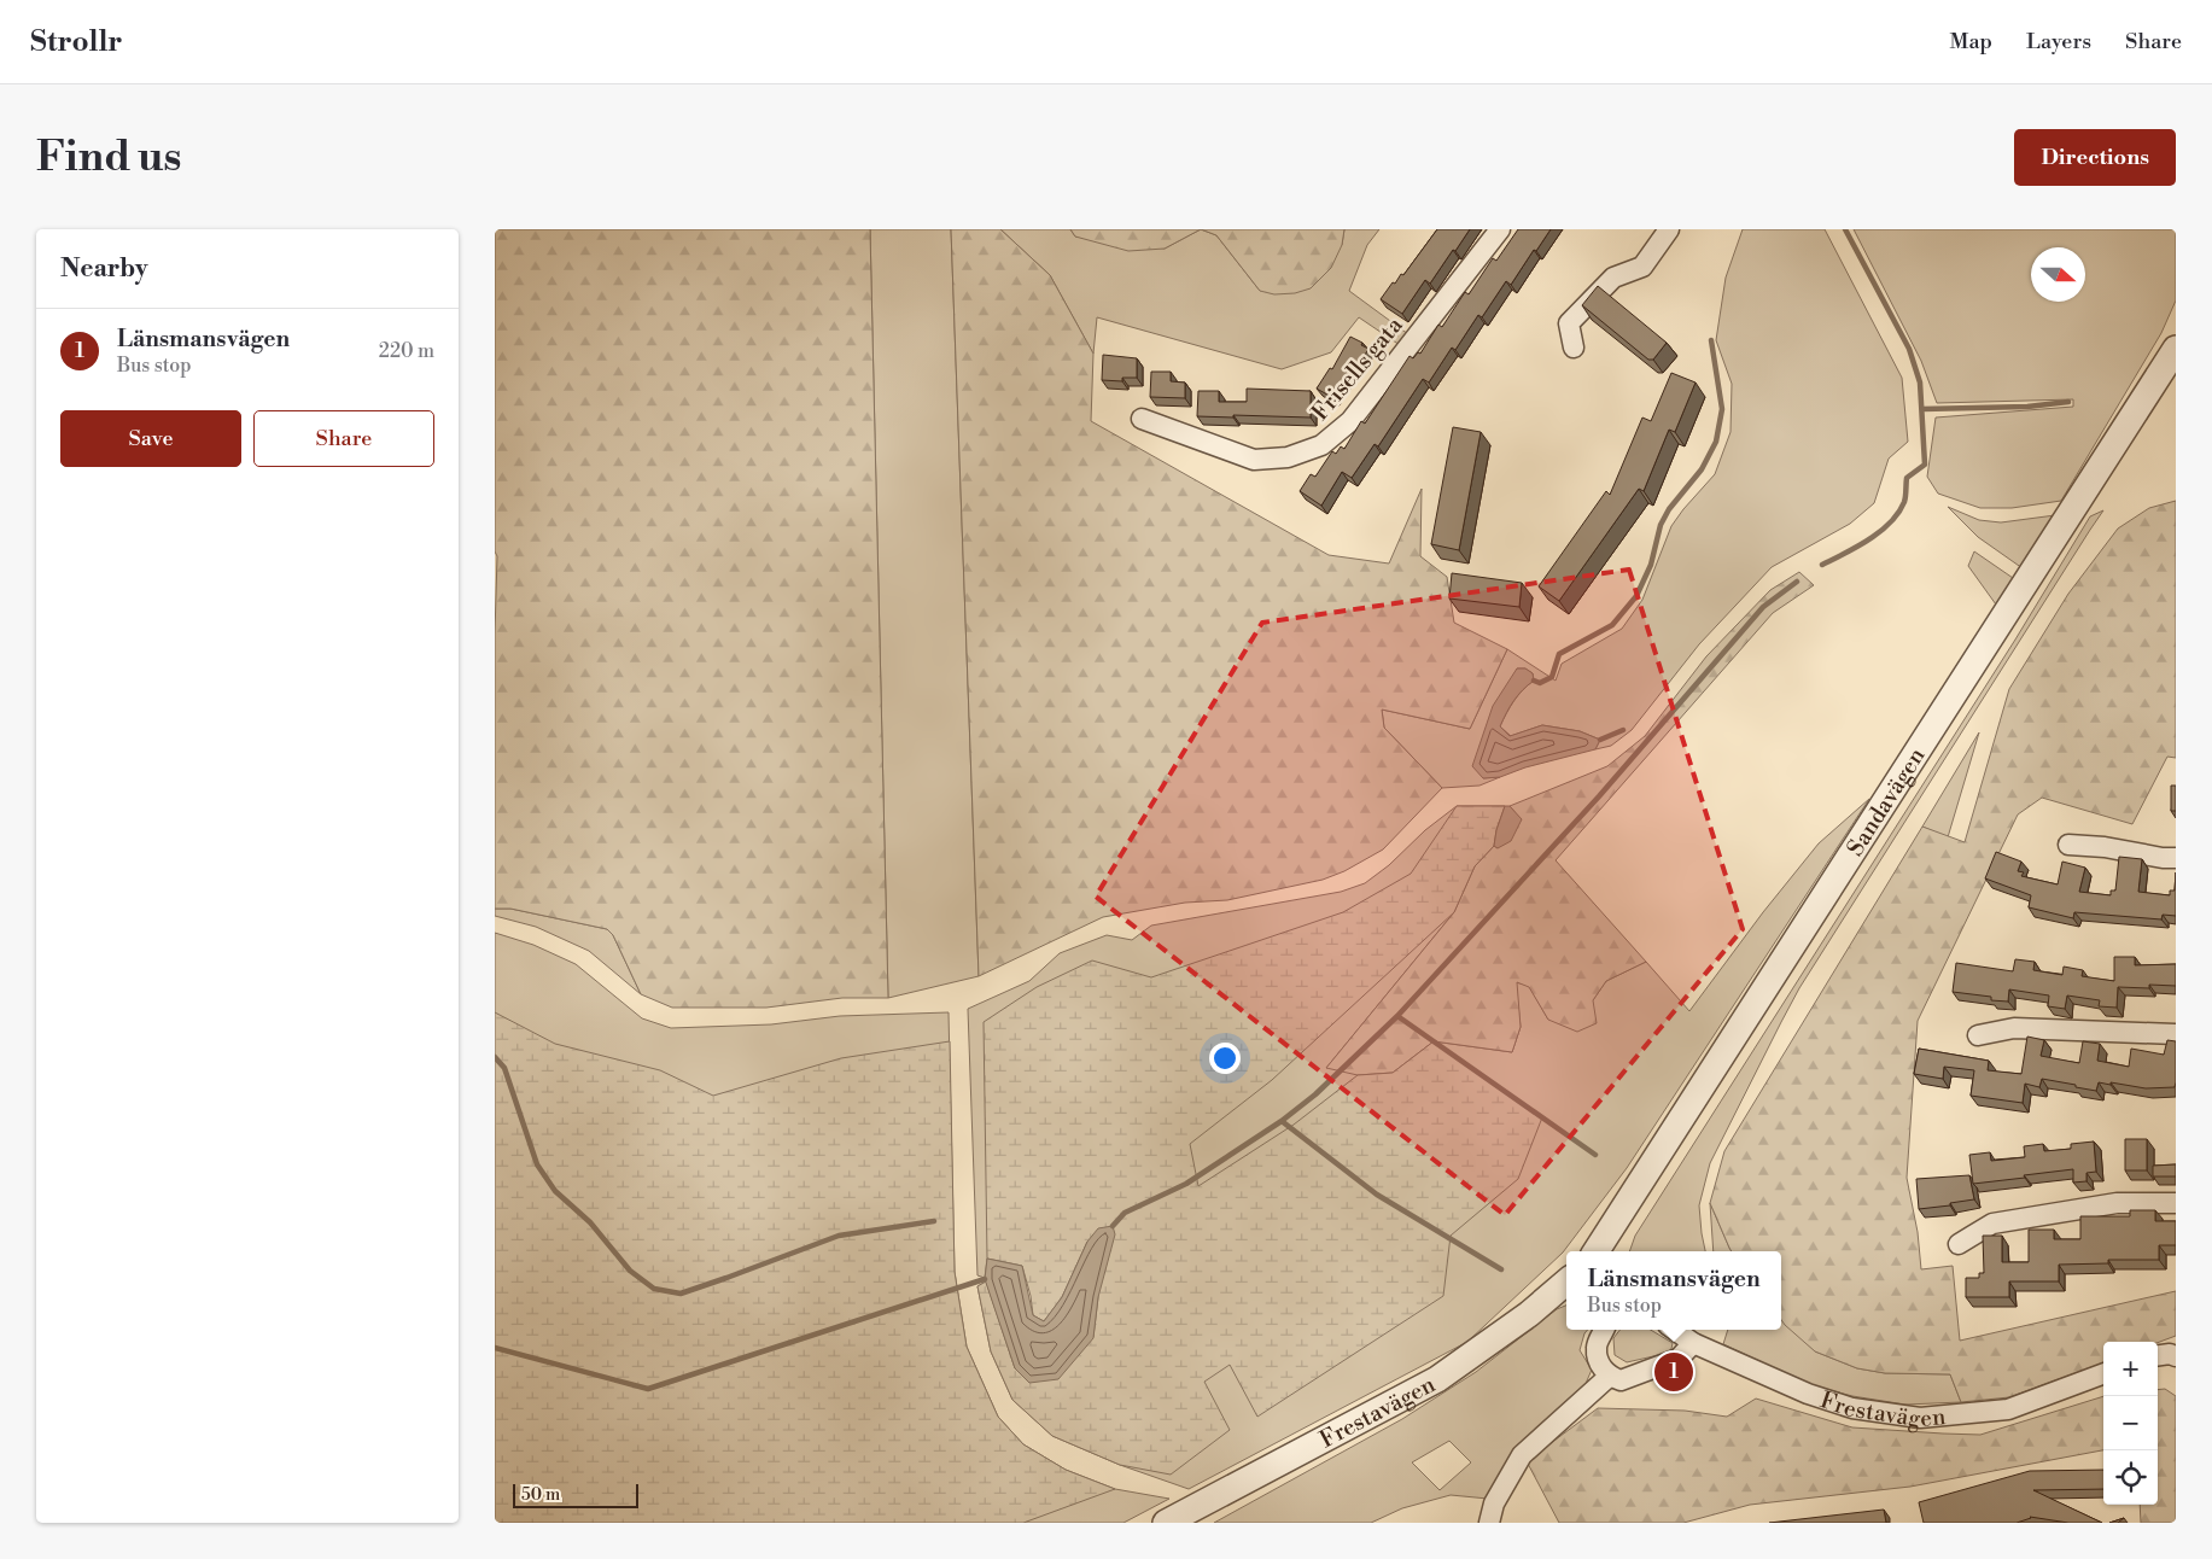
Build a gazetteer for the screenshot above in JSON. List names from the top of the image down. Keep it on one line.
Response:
{"streets":{"street":["Frisells gata","Sandavägen","Frestavägen"]},"scale_bar":"50 m","north":"right","page":{"header":"Strollr","nav":["Map","Layers","Share"],"buttons":["Directions",["Save","Share"]],"title":"Find us","heading":"Nearby","list":[{"mark":"1","name":"Länsmansvägen","note":"Bus stop","value":"220 m"}],"popup":["Länsmansvägen","Bus stop"],"map_buttons":["+","−"],"pins":"1","scale":"50 m"}}
